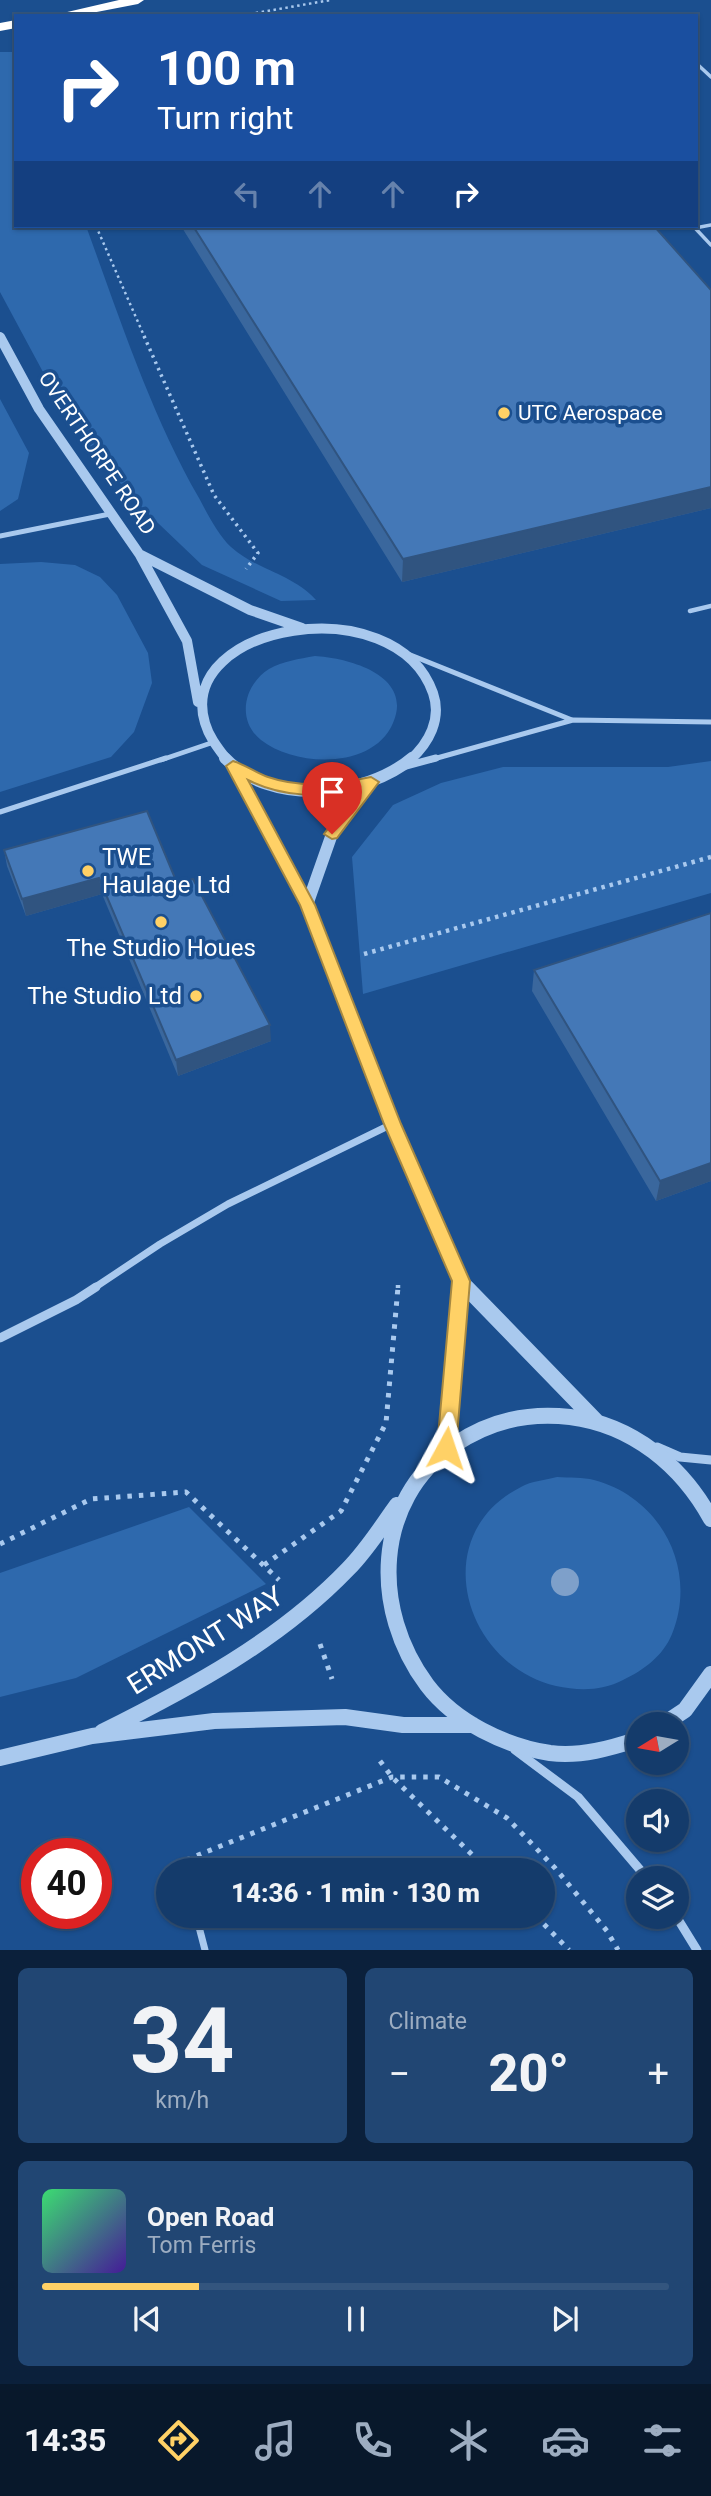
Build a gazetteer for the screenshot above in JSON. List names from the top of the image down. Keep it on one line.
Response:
{"streets":{"street":["OVERTHORPE ROAD","ERMONT WAY"]},"places":["UTC Aerospace","TWE Haulage Ltd","The Studio Houes","The Studio Ltd"],"north":"left","page":{"turn":["100 m","Turn right"],"limit":"40","trip":"14:36 · 1 min · 130 m","tile":[["34","km/h"],"Climate"],"heat":["−","20°","+"],"song":["Open Road","Tom Ferris"],"tabs":"14:35"}}
